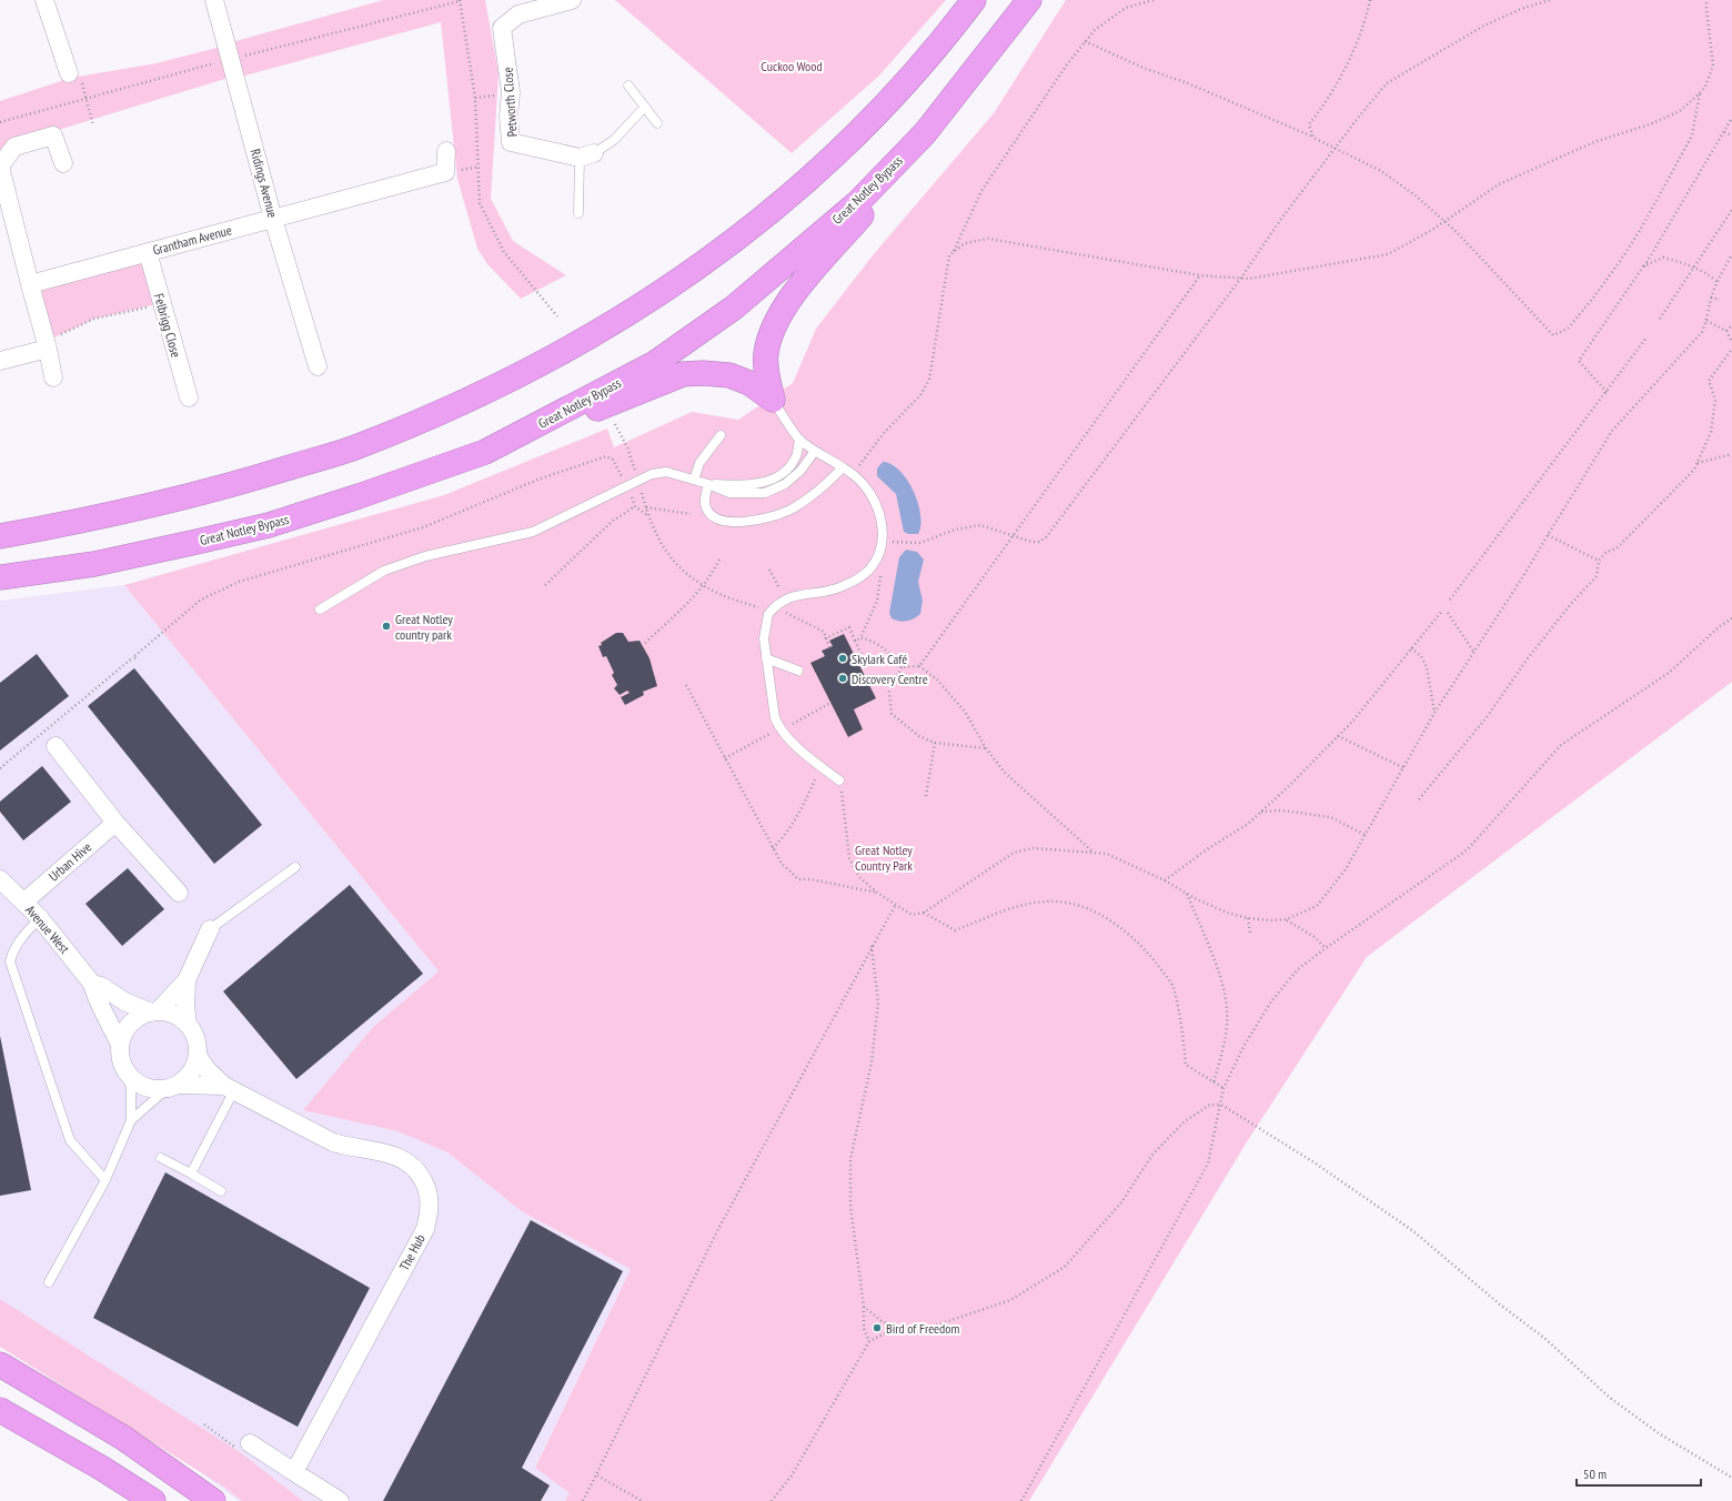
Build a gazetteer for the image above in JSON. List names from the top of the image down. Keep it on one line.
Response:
{"streets":{"highway":["Great Notley Bypass"],"street":["Petworth Close","Ridings Avenue","Grantham Avenue","Felbrigg Close","Urban Hive","Avenue West","The Hub"]},"crossings":[["Ridings Avenue","Grantham Avenue"],["Grantham Avenue","Felbrigg Close"],["Urban Hive","Avenue West"],["Avenue West","The Hub"]],"parks":["Cuckoo Wood","Great Notley Country Park"],"places":["Great Notley country park","Skylark Café","Discovery Centre","Bird of Freedom"],"scale_bar":"50 m"}
